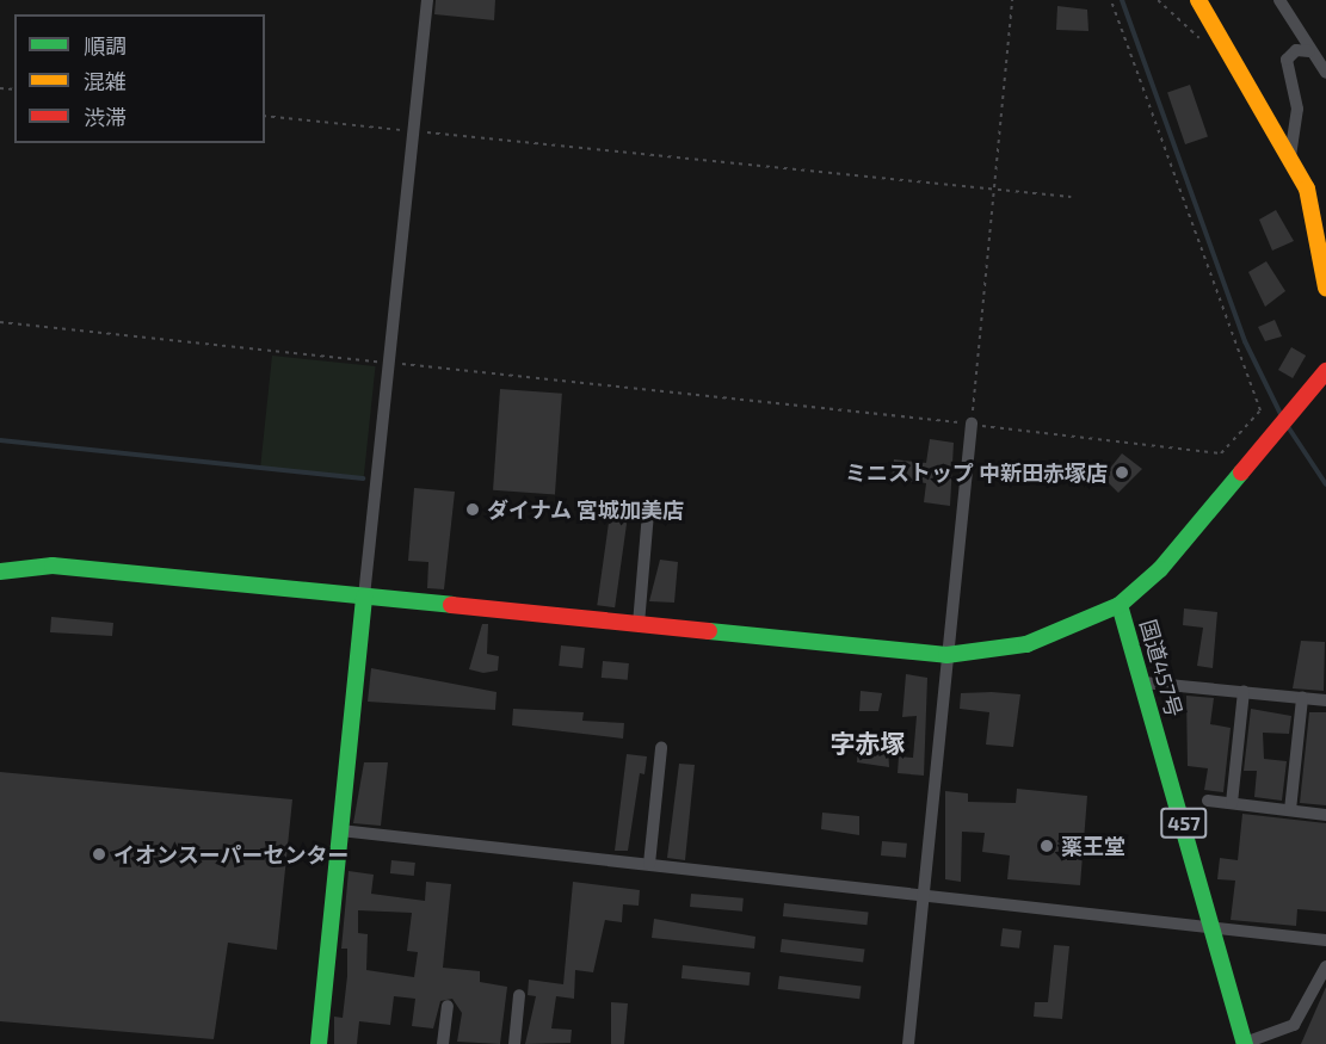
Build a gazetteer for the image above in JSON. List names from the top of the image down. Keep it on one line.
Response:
{"streets":{"main road":["国道457号","457"]},"districts":["字赤塚"],"places":["ミニストップ 中新田赤塚店","ダイナム 宮城加美店","薬王堂","イオンスーパーセンター"],"legend":["順調","混雑","渋滞"]}
